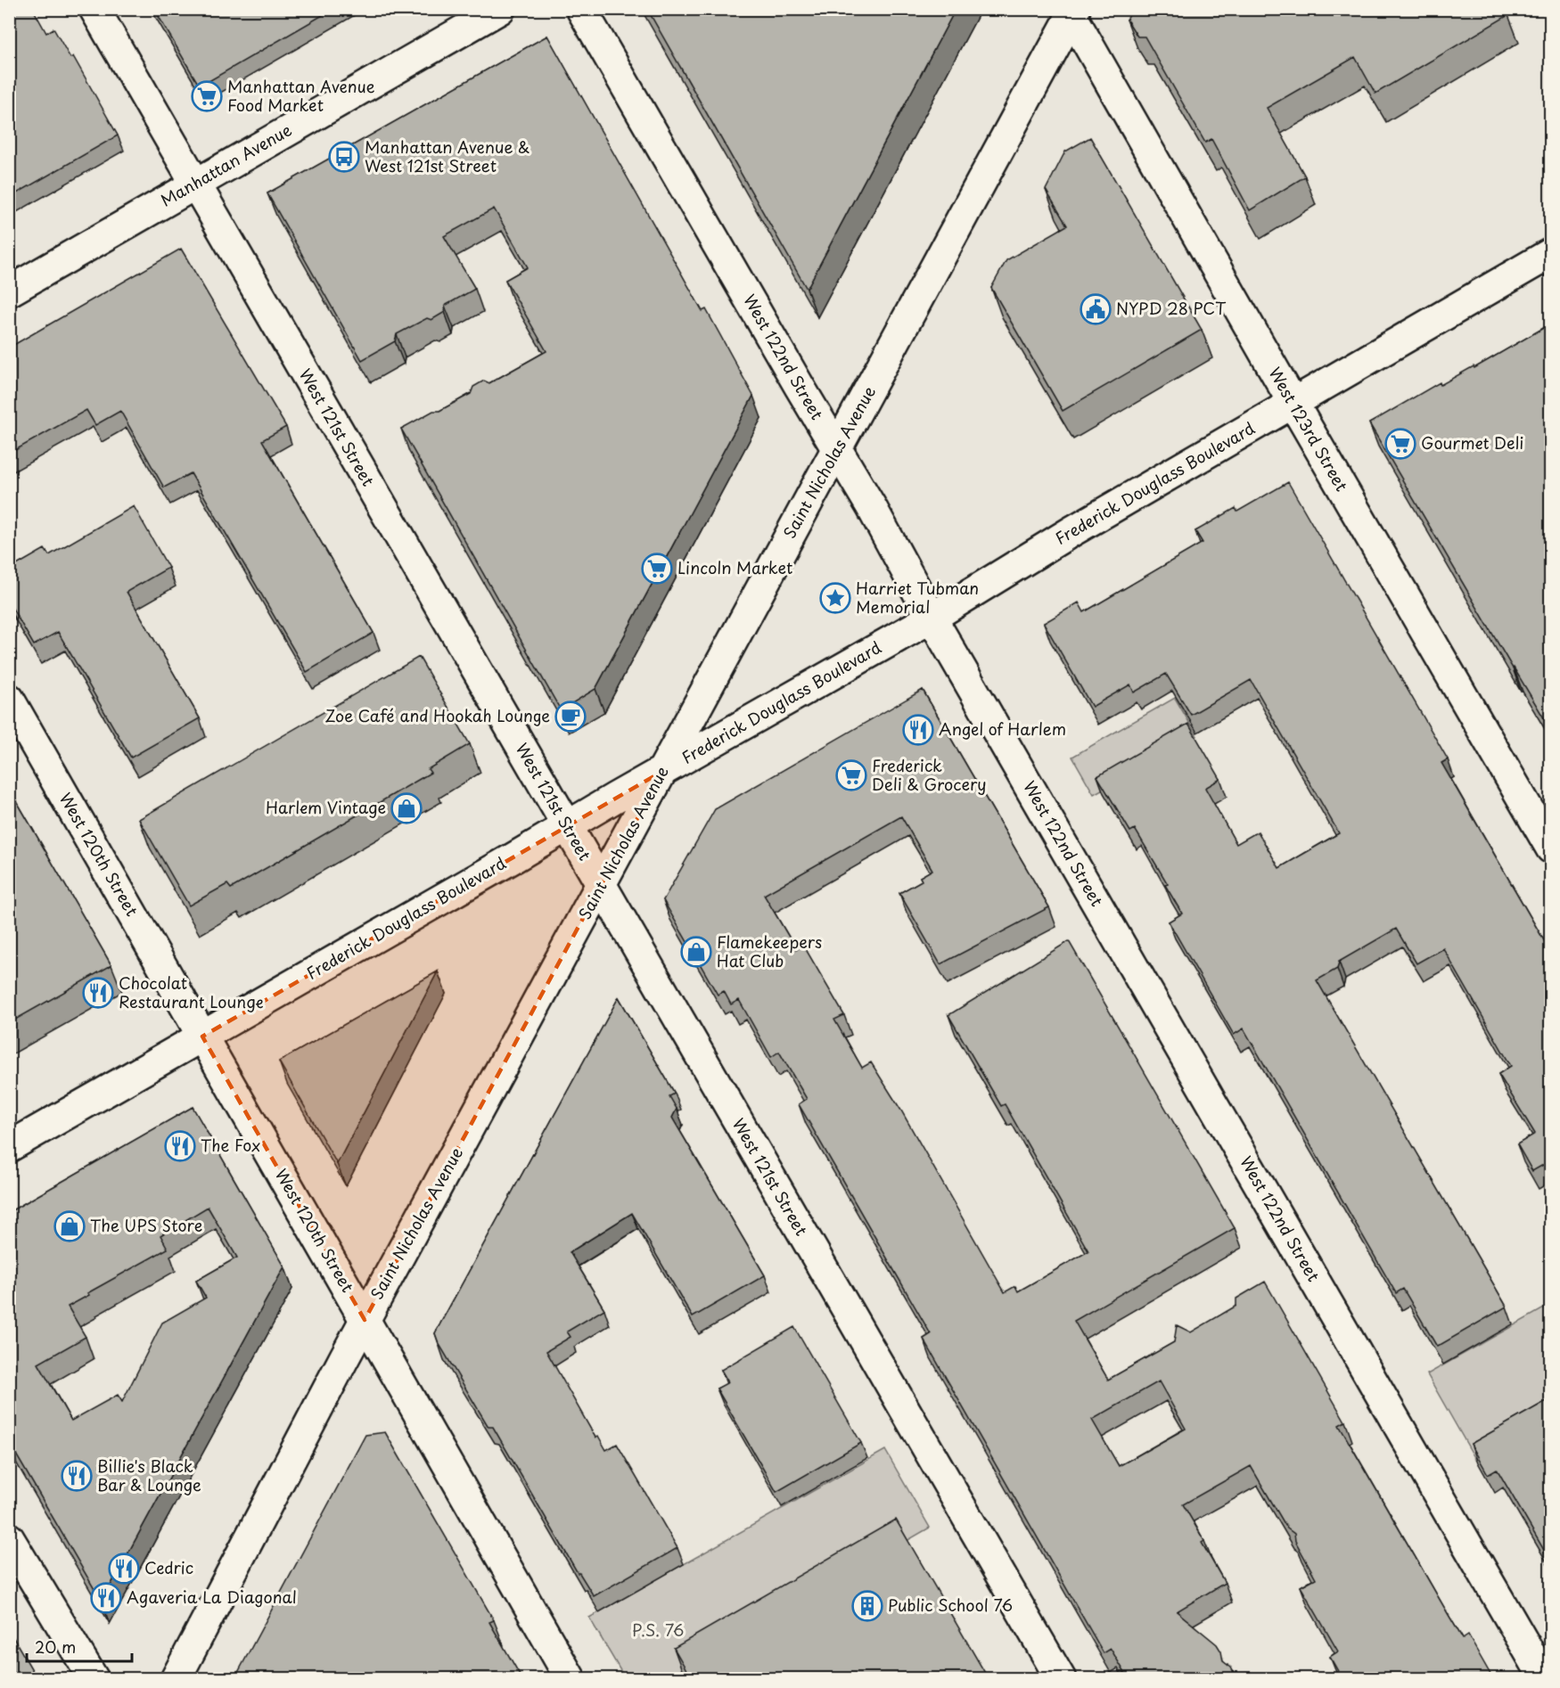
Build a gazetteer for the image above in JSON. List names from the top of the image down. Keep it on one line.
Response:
{"streets":{"street":["Manhattan Avenue","West 122nd Street","West 121st Street","West 123rd Street","Saint Nicholas Avenue","Frederick Douglass Boulevard","West 120th Street"]},"crossings":[["Manhattan Avenue","West 121st Street"],["West 122nd Street","Saint Nicholas Avenue"],["West 122nd Street","Frederick Douglass Boulevard"],["West 121st Street","Saint Nicholas Avenue"],["West 121st Street","Frederick Douglass Boulevard"],["West 123rd Street","Saint Nicholas Avenue"],["West 123rd Street","Frederick Douglass Boulevard"],["Saint Nicholas Avenue","Frederick Douglass Boulevard"],["Saint Nicholas Avenue","West 120th Street"],["Frederick Douglass Boulevard","West 120th Street"]],"parks":["P.S. 76"],"places":{"supermarket":["Manhattan Avenue Food Market","Gourmet Deli","Lincoln Market","Frederick Deli & Grocery"],"bus stop":["Manhattan Avenue & West 121st Street"],"public building":["NYPD 28 PCT"],"place":["Harriet Tubman Memorial"],"cafe":["Zoe Café and Hookah Lounge"],"restaurant":["Angel of Harlem","Chocolat Restaurant Lounge","The Fox","Billie's Black Bar & Lounge","Cedric","Agaveria La Diagonal"],"shop":["Harlem Vintage","Flamekeepers Hat Club","The UPS Store"],"building":["Public School 76"]},"scale_bar":"20 m"}
